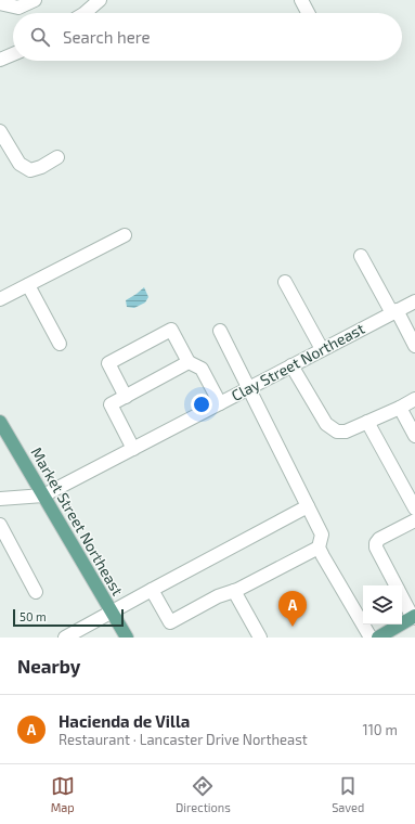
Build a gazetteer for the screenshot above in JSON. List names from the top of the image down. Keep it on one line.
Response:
{"streets":{"main road":["Market Street Northeast"],"street":["Clay Street Northeast"]},"crossings":[["Clay Street Northeast","Market Street Northeast"]],"scale_bar":"50 m","page":{"search":"Search here","pins":"A","scale":"50 m","heading":"Nearby","list":[{"mark":"A","name":"Hacienda de Villa","note":"Restaurant · Lancaster Drive Northeast","value":"110 m"}],"nav":["Map","Directions","Saved"]}}
